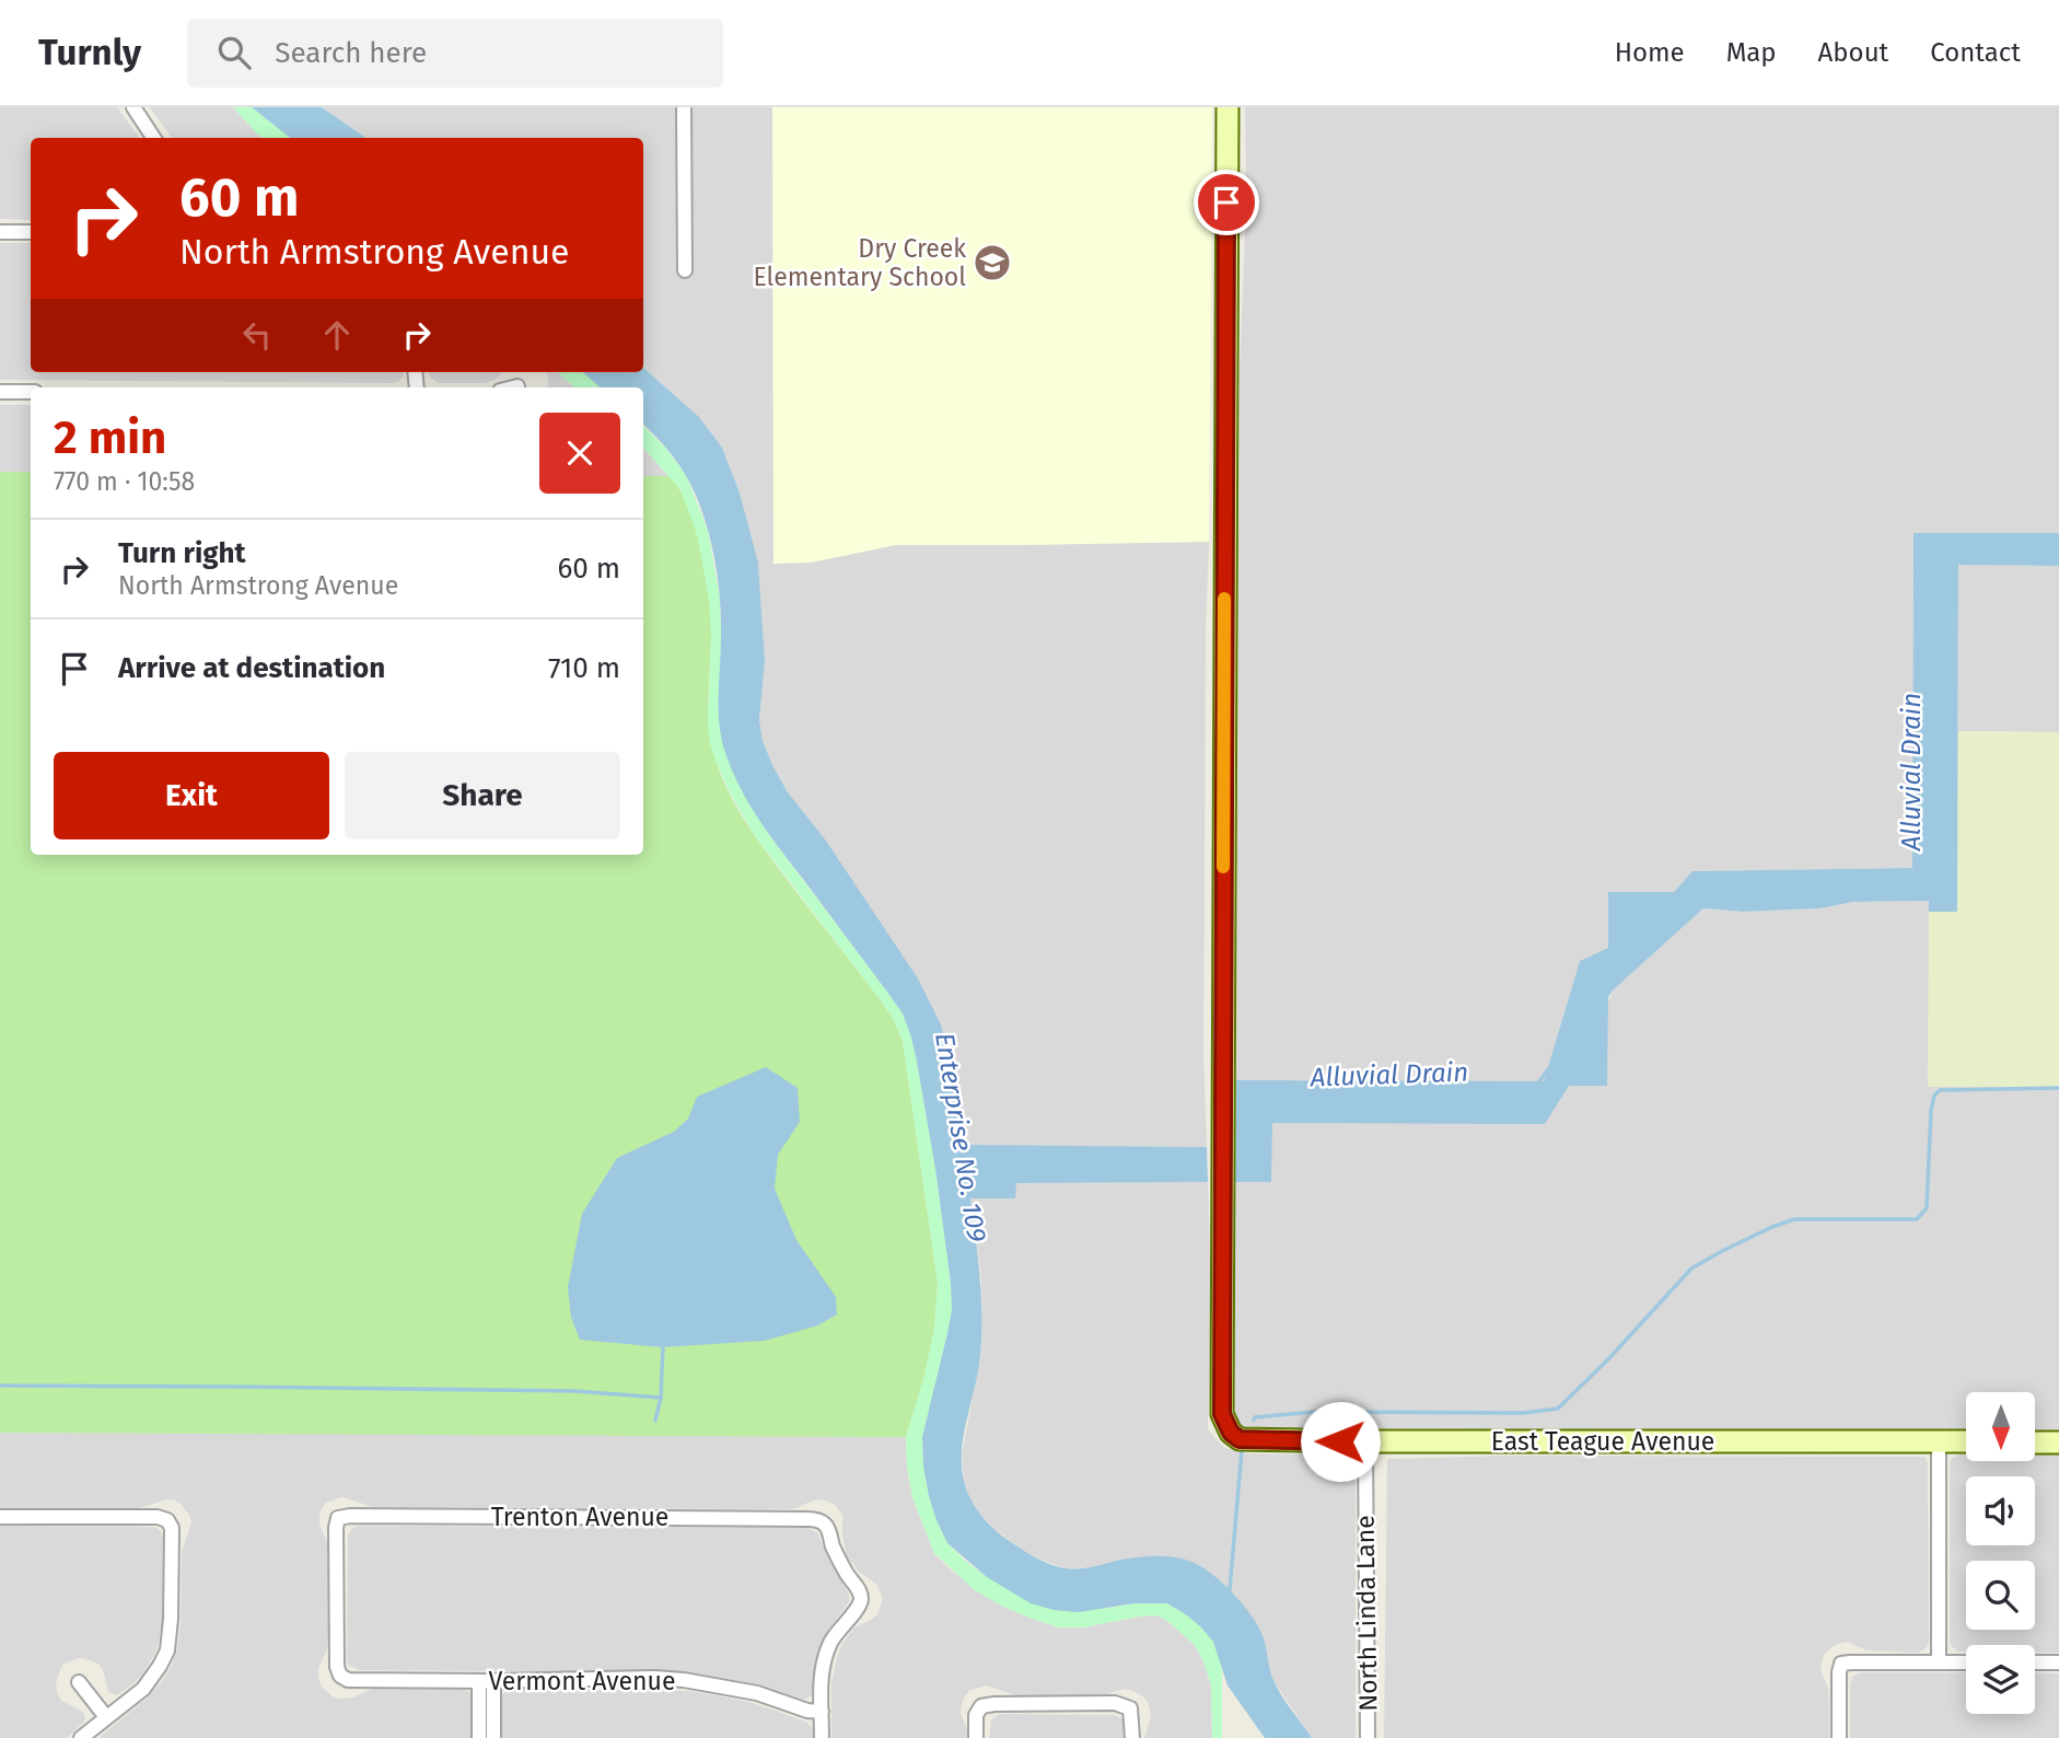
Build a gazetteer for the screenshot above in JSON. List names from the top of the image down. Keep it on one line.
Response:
{"streets":{"street":["East Teague Avenue","Trenton Avenue","North Linda Lane","Vermont Avenue"]},"crossings":[["East Teague Avenue","North Linda Lane"],["Trenton Avenue","Vermont Avenue"]],"water":["Alluvial Drain","Enterprise No. 109"],"places":{"school or university":["Dry Creek Elementary School"]},"north":"bottom","page":{"header":"Turnly","search":"Search here","nav":["Home","Map","About","Contact"],"turn":["60 m","North Armstrong Avenue"],"heading":["2 min","770 m · 10:58"],"list":[{"name":"Turn right","note":"North Armstrong Avenue","value":"60 m"},{"name":"Arrive at destination","value":"710 m"}],"buttons":["Exit","Share"]}}
